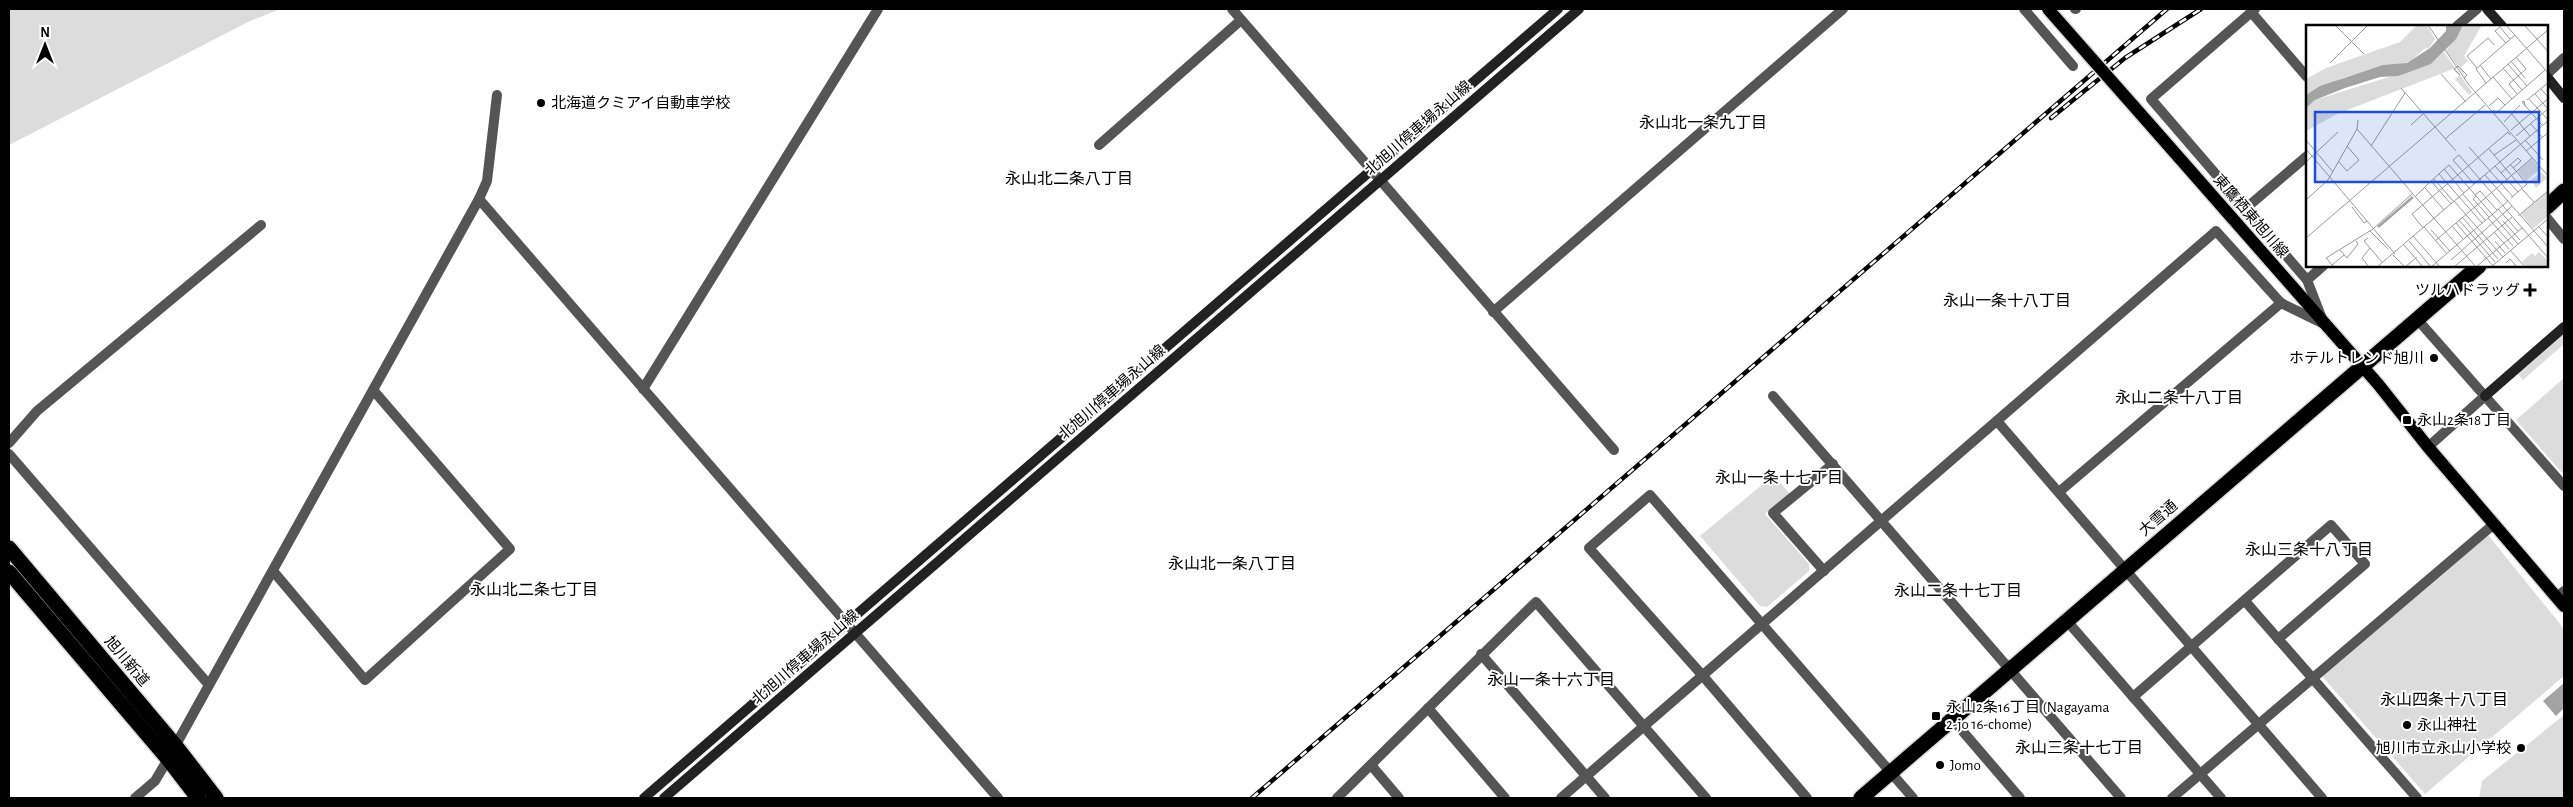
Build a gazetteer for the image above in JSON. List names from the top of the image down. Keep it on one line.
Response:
{"streets":{"highway":["大雪通","旭川新道"],"main road":["北旭川停車場永山線","東鷹栖東旭川線"]},"crossings":[["東鷹栖東旭川線","大雪通"]],"districts":["永山北一条九丁目","永山北二条八丁目","永山一条十八丁目","永山二条十八丁目","永山一条十七丁目","永山三条十八丁目","永山北一条八丁目","永山北二条七丁目","永山二条十七丁目","永山一条十六丁目","永山四条十八丁目","永山三条十七丁目"],"places":{"other":["北海道クミアイ自動車学校","ホテルトレンド旭川","永山神社","旭川市立永山小学校","Jomo"],"health":["ツルハドラッグ"],"transit":["永山2条18丁目","永山2条16丁目 (Nagayama 2-jo 16-chome)"]},"north":"top"}
